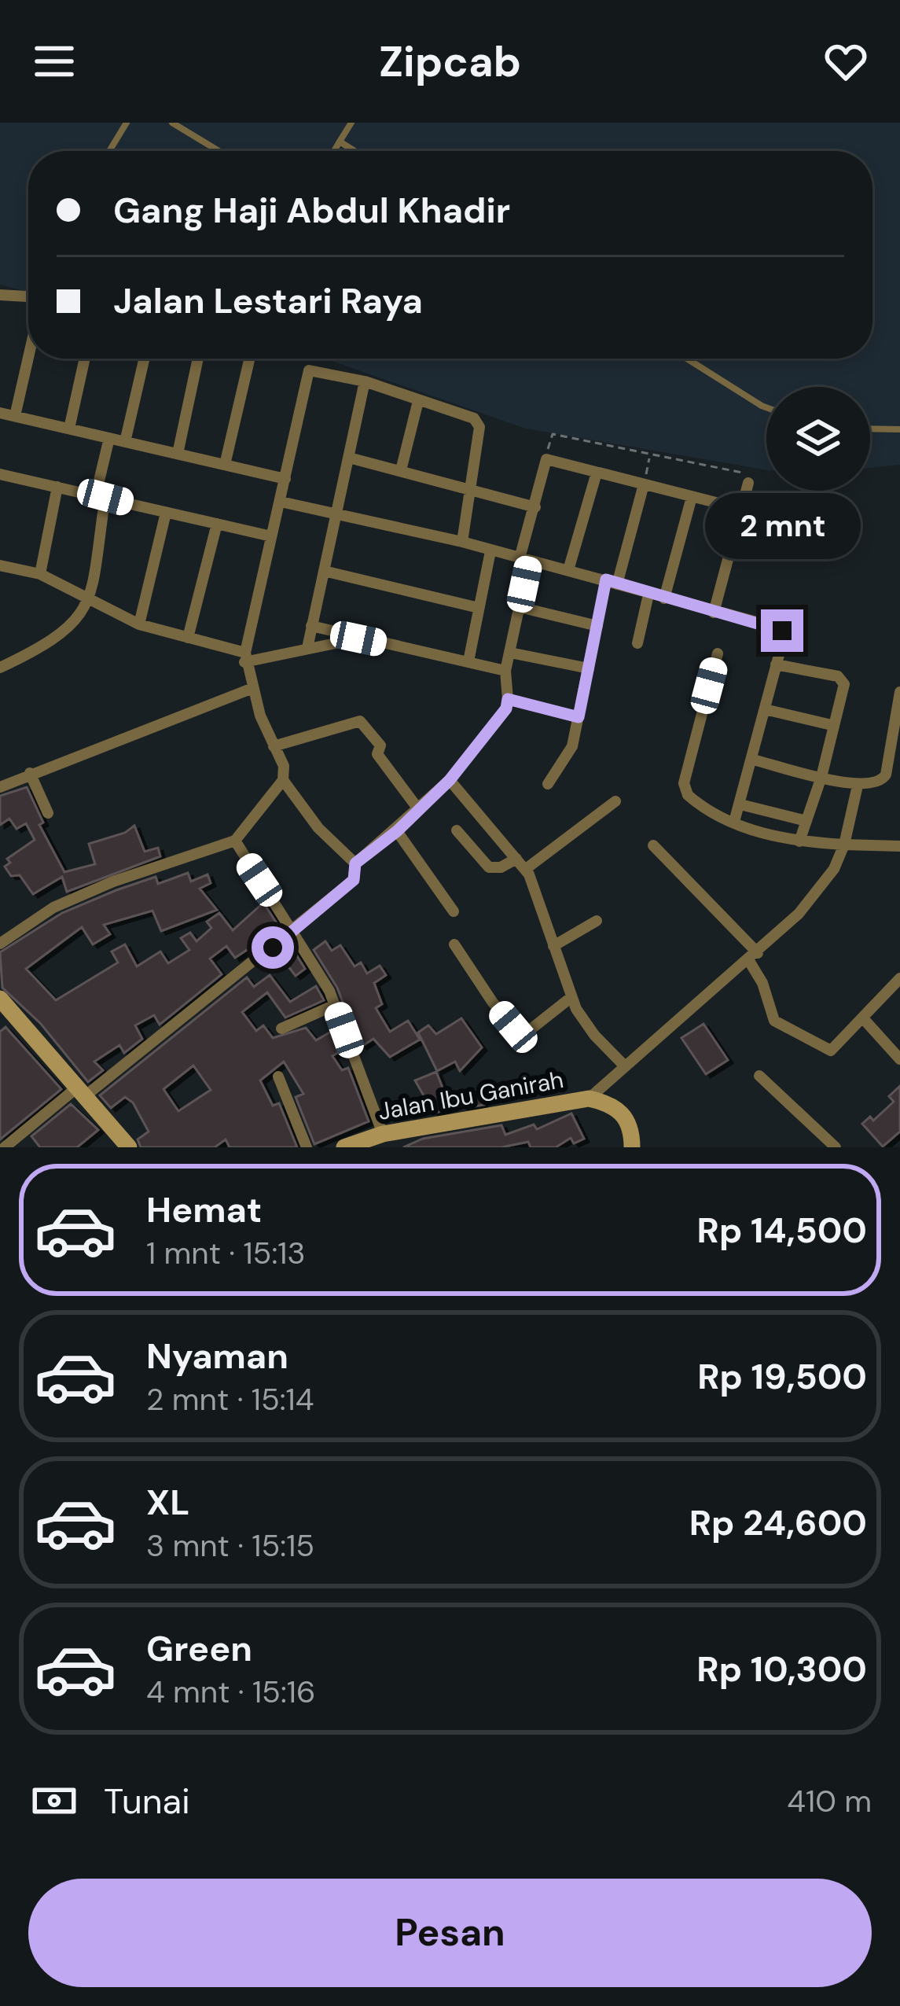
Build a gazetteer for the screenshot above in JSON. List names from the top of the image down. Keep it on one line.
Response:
{"streets":{"main road":["Jalan Ibu Ganirah"]},"page":{"header":"Zipcab","banner":["Gang Haji Abdul Khadir","Jalan Lestari Raya"],"bubble":"2 mnt","list":[{"name":"Hemat","note":"1 mnt · 15:13","value":"Rp 14,500"},{"name":"Nyaman","note":"2 mnt · 15:14","value":"Rp 19,500"},{"name":"XL","note":"3 mnt · 15:15","value":"Rp 24,600"},{"name":"Green","note":"4 mnt · 15:16","value":"Rp 10,300"}],"pay":["Tunai","410 m"],"buttons":"Pesan"}}
